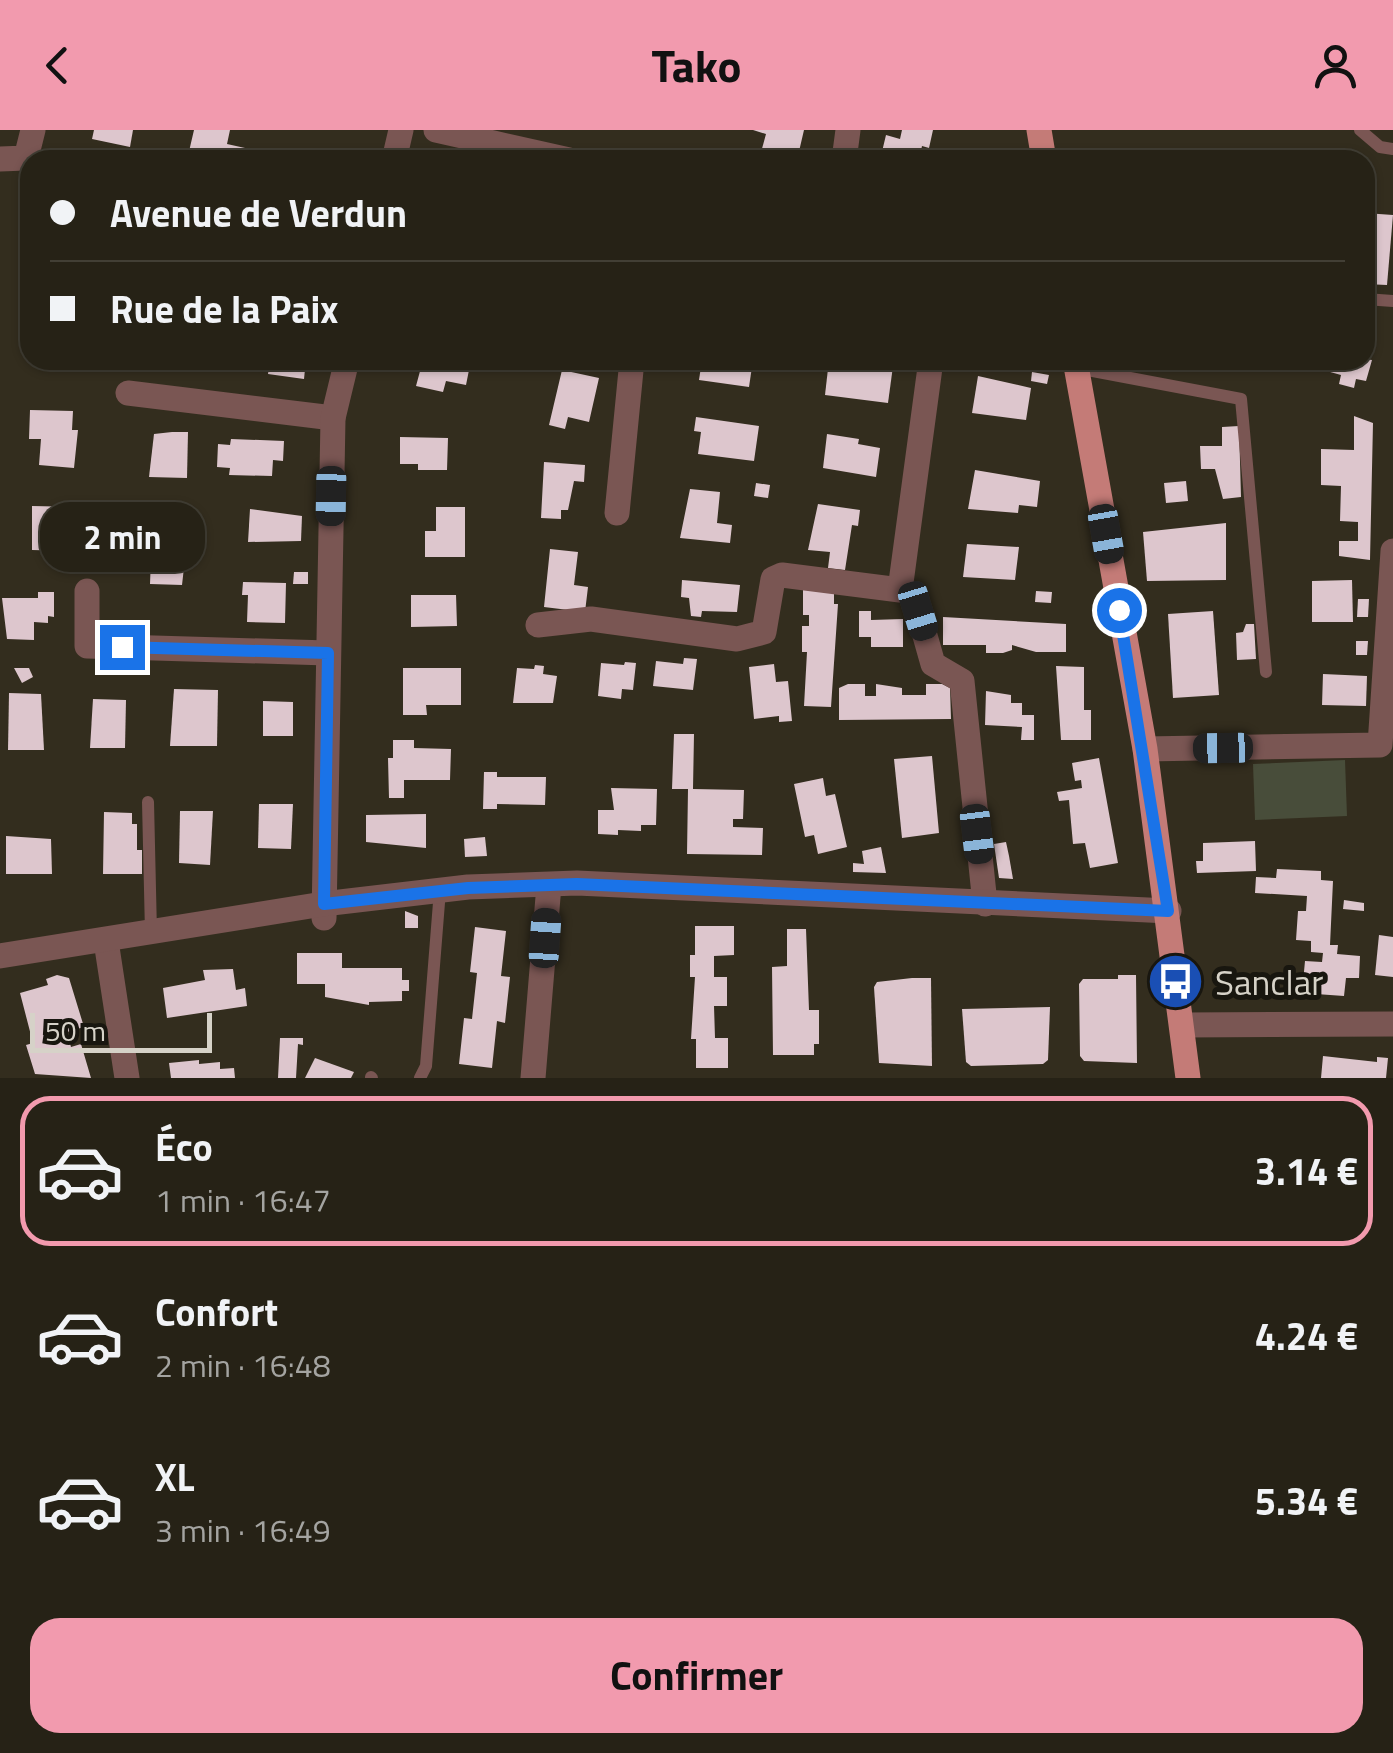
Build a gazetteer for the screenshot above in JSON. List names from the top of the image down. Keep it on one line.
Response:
{"places":{"bus stop":["Sanclar"]},"scale_bar":"50 m","page":{"header":"Tako","banner":["Avenue de Verdun","Rue de la Paix"],"bubble":"2 min","scale":"50 m","list":[{"name":"Éco","note":"1 min · 16:47","value":"3.14 €"},{"name":"Confort","note":"2 min · 16:48","value":"4.24 €"},{"name":"XL","note":"3 min · 16:49","value":"5.34 €"}],"buttons":"Confirmer"}}
